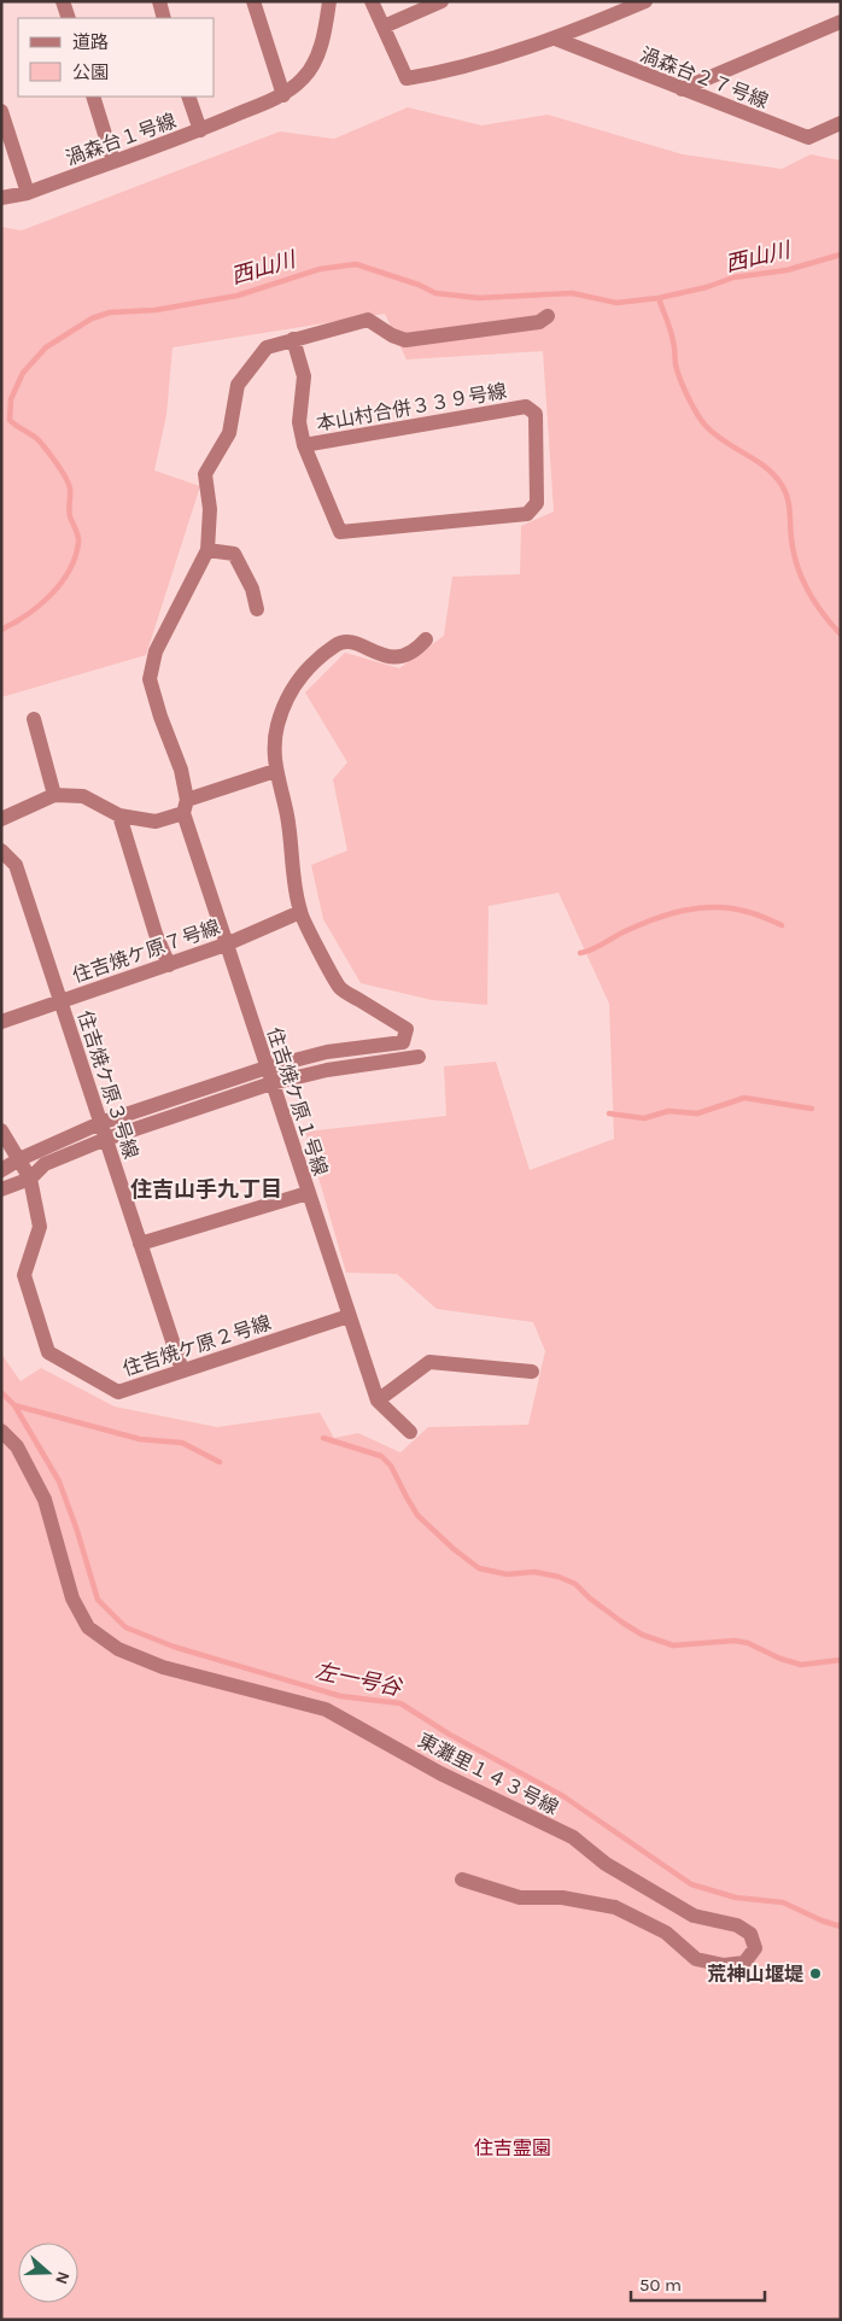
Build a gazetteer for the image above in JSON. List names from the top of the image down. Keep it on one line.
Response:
{"streets":{"street":["渦森台２７号線","渦森台１号線","本山村合併３３９号線","住吉焼ケ原７号線","住吉焼ケ原３号線","住吉焼ケ原１号線","住吉焼ケ原２号線","東灘里１４３号線"]},"crossings":[["住吉焼ケ原７号線","住吉焼ケ原３号線"],["住吉焼ケ原７号線","住吉焼ケ原１号線"],["住吉焼ケ原３号線","住吉焼ケ原２号線"],["住吉焼ケ原１号線","住吉焼ケ原２号線"]],"districts":["住吉山手九丁目"],"water":["西山川","左一号谷"],"parks":["住吉霊園"],"places":["荒神山堰堤"],"legend":["道路","公園"],"scale_bar":"50 m","north":"right"}
